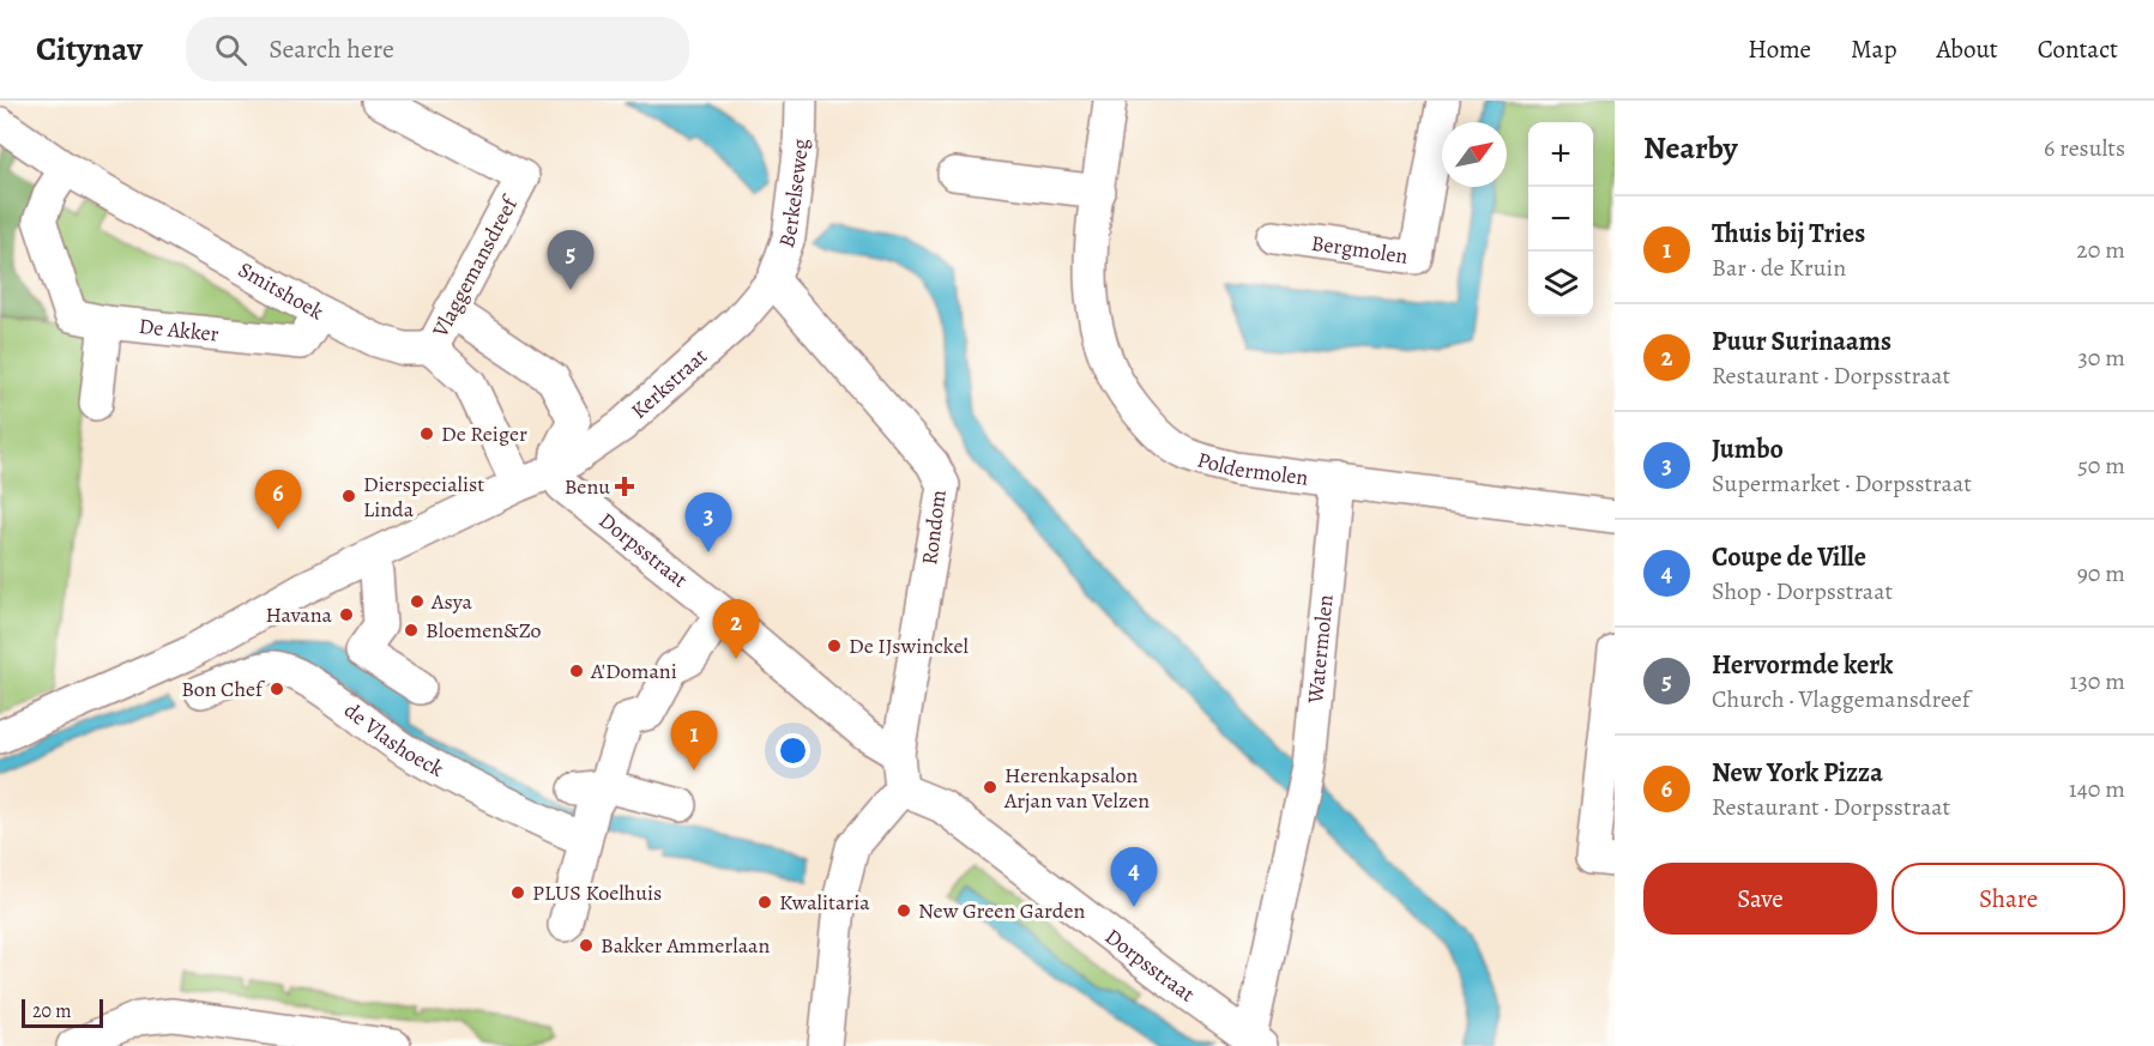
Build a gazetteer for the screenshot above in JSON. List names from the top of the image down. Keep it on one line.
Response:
{"streets":{"street":["Berkelseweg","Bergmolen","Vlaggemansdreef","Smitshoek","De Akker","Kerkstraat","Poldermolen","Rondom","Dorpsstraat","Watermolen","de Vlashoeck"]},"crossings":[["Berkelseweg","Kerkstraat"],["Berkelseweg","Rondom"],["Vlaggemansdreef","Smitshoek"],["Smitshoek","De Akker"],["Kerkstraat","Rondom"],["Kerkstraat","Dorpsstraat"],["Poldermolen","Watermolen"],["Rondom","Dorpsstraat"],["Dorpsstraat","Watermolen"]],"places":{"other":["De Reiger","Dierspecialist Linda","Asya","Havana","Bloemen&Zo","De IJswinckel","A'Domani","Bon Chef","Herenkapsalon Arjan van Velzen","PLUS Koelhuis","Kwalitaria","New Green Garden","Bakker Ammerlaan"],"health":["Benu"]},"scale_bar":"20 m","north":"top right","page":{"header":"Citynav","search":"Search here","nav":["Home","Map","About","Contact"],"heading":["Nearby","6 results"],"map_buttons":["+","−"],"list":[{"mark":"1","name":"Thuis bij Tries","note":"Bar · de Kruin","value":"20 m"},{"mark":"2","name":"Puur Surinaams","note":"Restaurant · Dorpsstraat","value":"30 m"},{"mark":"3","name":"Jumbo","note":"Supermarket · Dorpsstraat","value":"50 m"},{"mark":"4","name":"Coupe de Ville","note":"Shop · Dorpsstraat","value":"90 m"},{"mark":"5","name":"Hervormde kerk","note":"Church · Vlaggemansdreef","value":"130 m"},{"mark":"6","name":"New York Pizza","note":"Restaurant · Dorpsstraat","value":"140 m"}],"pins":["5","6","3","2","1","4"],"buttons":["Save","Share"],"scale":"20 m"}}
